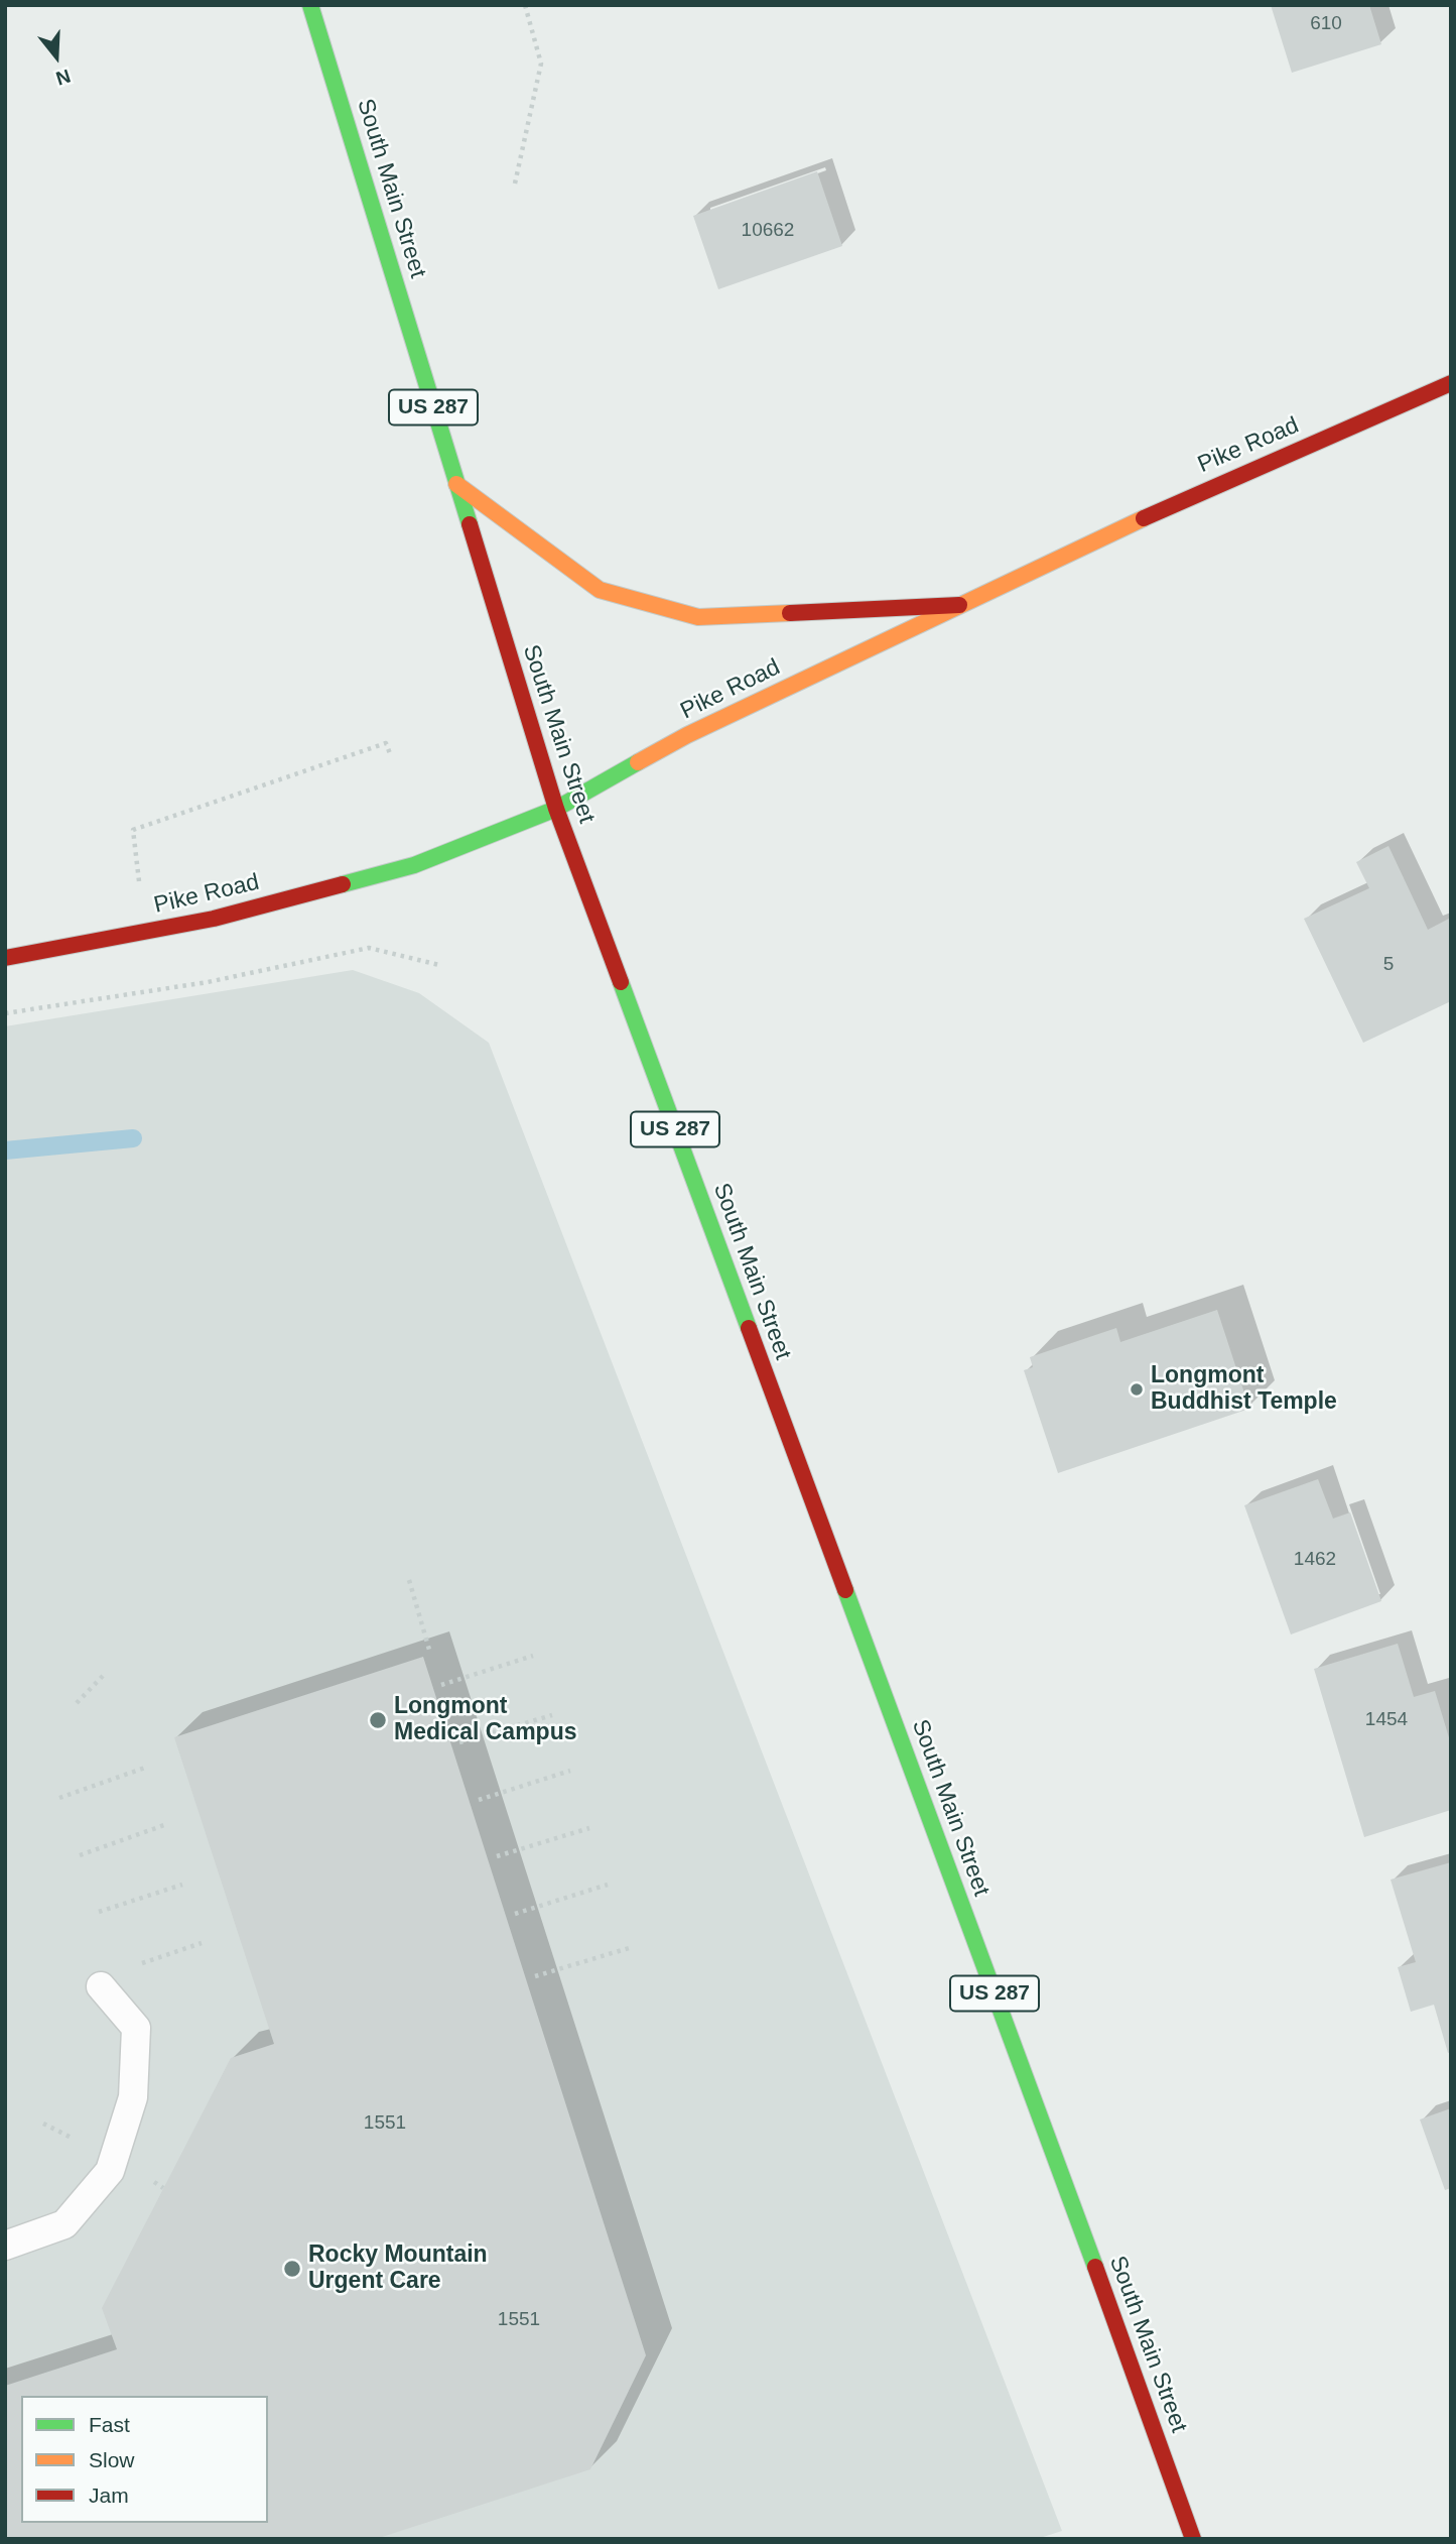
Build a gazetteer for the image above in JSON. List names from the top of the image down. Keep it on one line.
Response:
{"streets":{"main road":["South Main Street","US 287","Pike Road"]},"crossings":[["South Main Street","Pike Road"]],"places":["Longmont Buddhist Temple","Longmont Medical Campus","Rocky Mountain Urgent Care"],"house_numbers":["610","10662","5","1462","1454","1551","1551"],"legend":["Fast","Slow","Jam"],"north":"bottom"}
